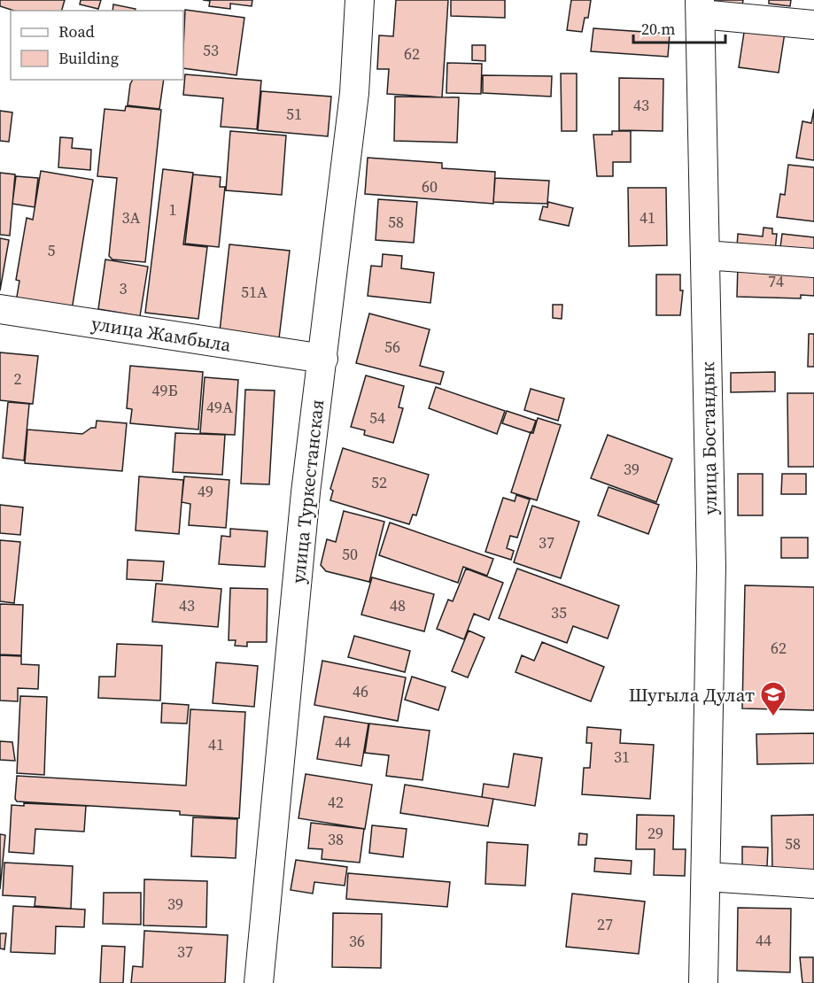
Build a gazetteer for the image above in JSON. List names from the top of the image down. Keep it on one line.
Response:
{"streets":{"street":["улица Жамбыла","улица Бостандык","улица Туркестанская"]},"crossings":[["улица Жамбыла","улица Туркестанская"]],"places":{"school or university":["Шугыла Дулат"]},"house_numbers":["53","62","43","51","60","1","3А","41","58","5","74","3","51А","56","2","49Б","49А","54","39","52","49","37","50","43","48","35","62","46","44","41","31","42","29","38","58","39","27","44","36","37"],"legend":["Road","Building"],"scale_bar":"20 m"}
